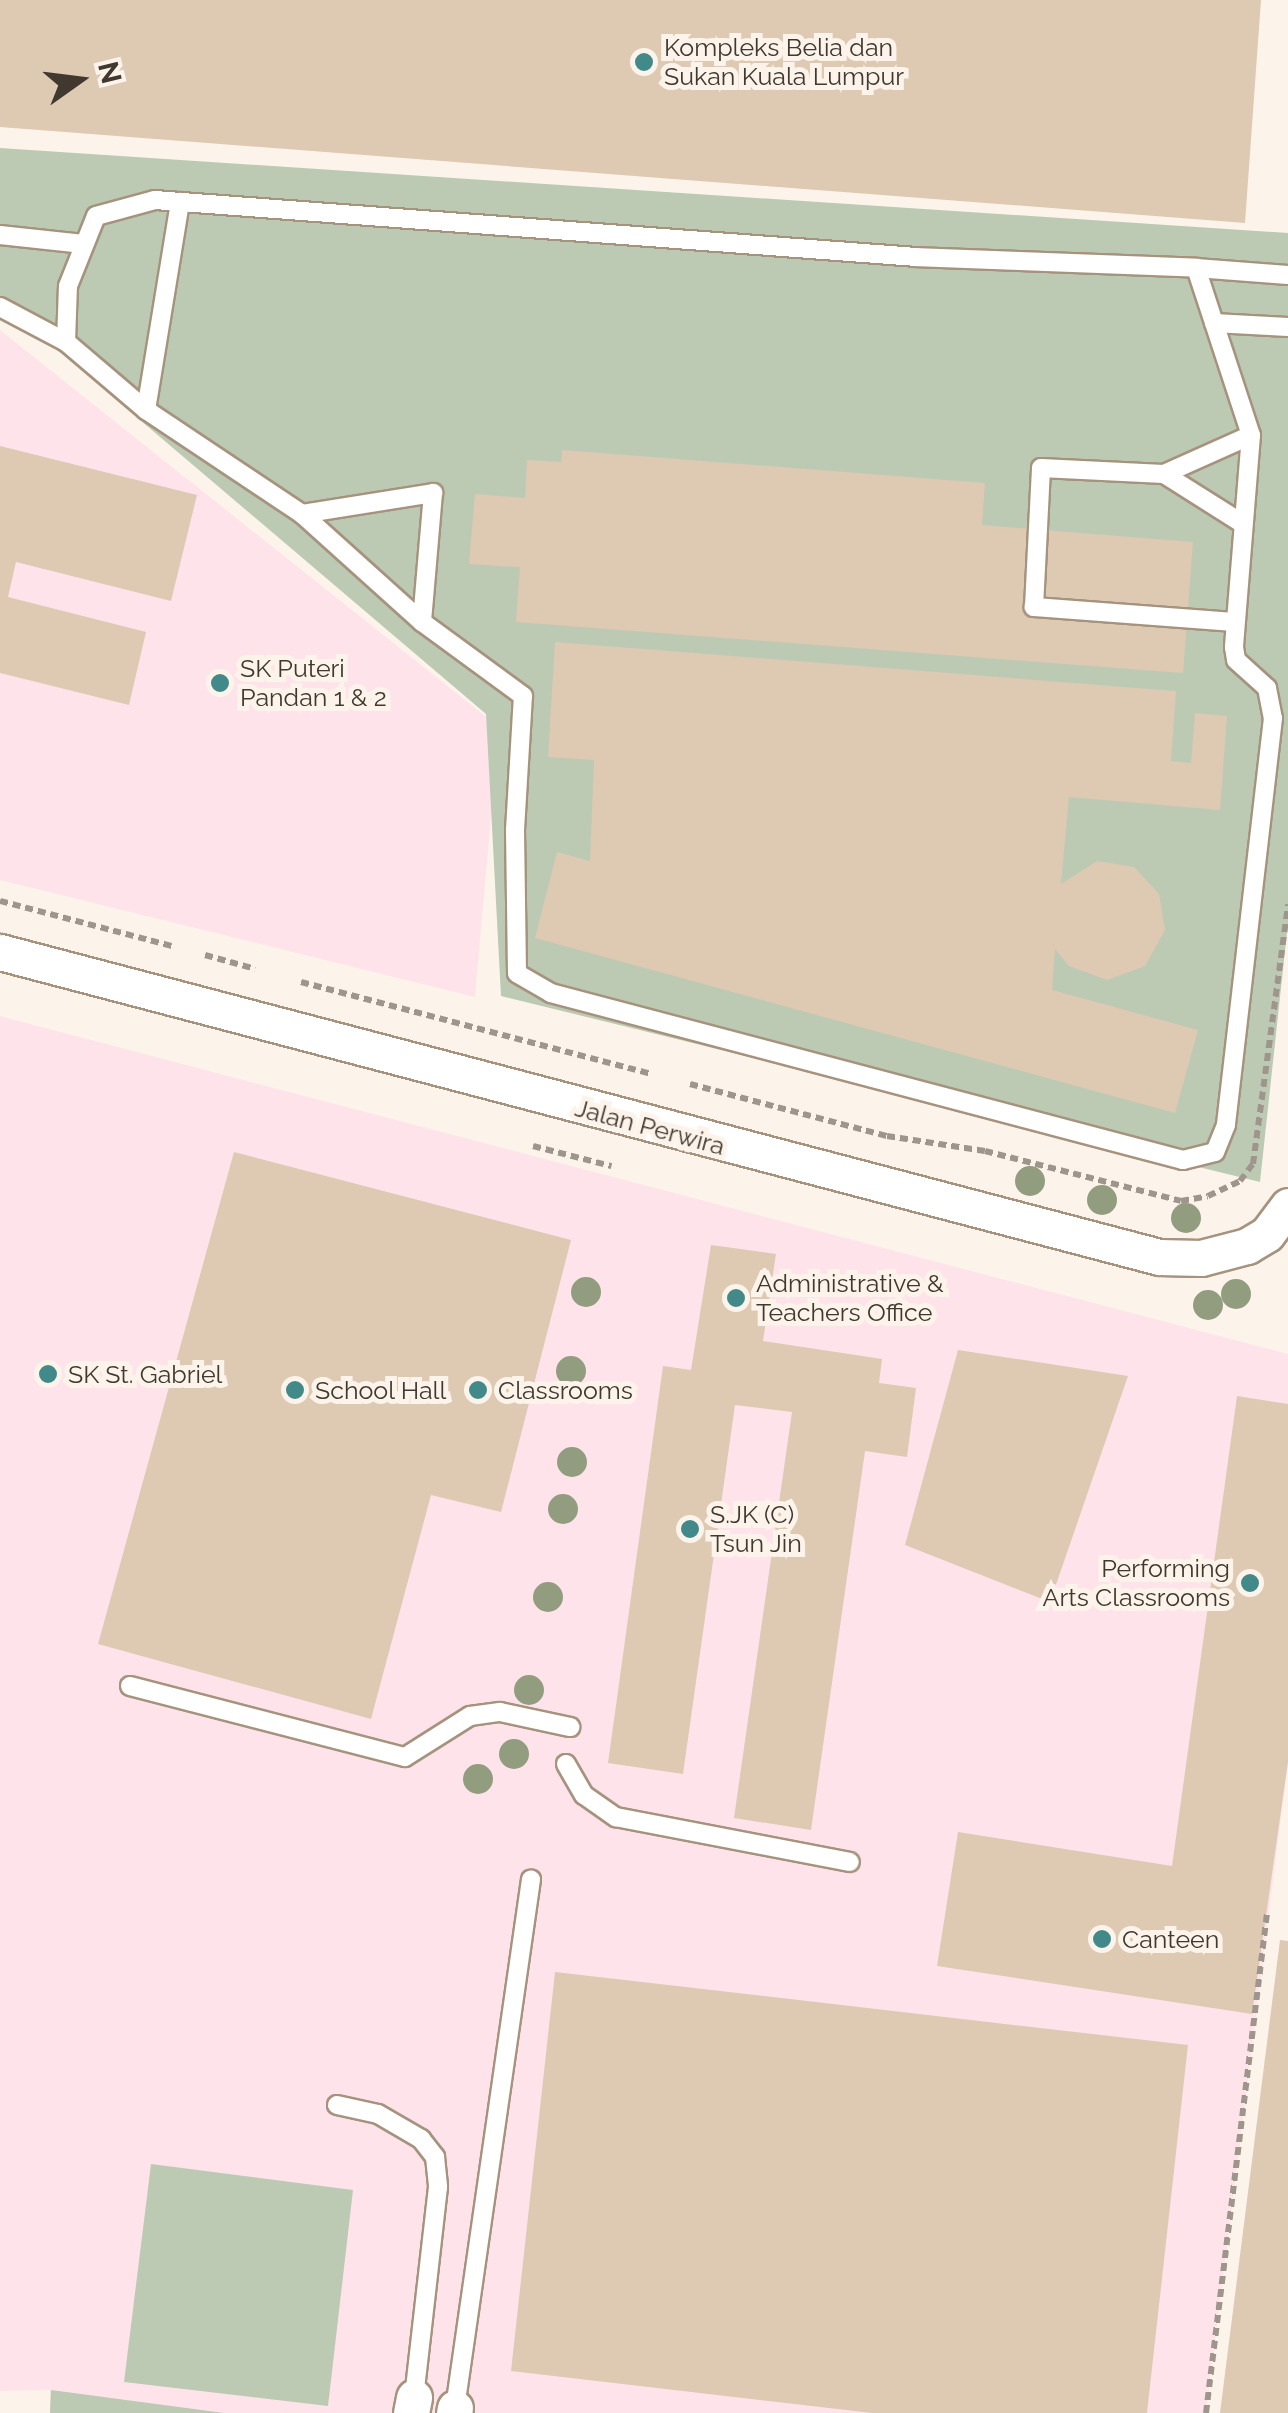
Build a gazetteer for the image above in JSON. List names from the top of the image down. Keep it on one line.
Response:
{"streets":{"street":["Jalan Perwira"]},"places":["Kompleks Belia dan Sukan Kuala Lumpur","SK Puteri Pandan 1 & 2","Administrative & Teachers Office","SK St. Gabriel","School Hall","Classrooms","S.JK (C) Tsun Jin","Performing Arts Classrooms","Canteen"],"north":"right"}
